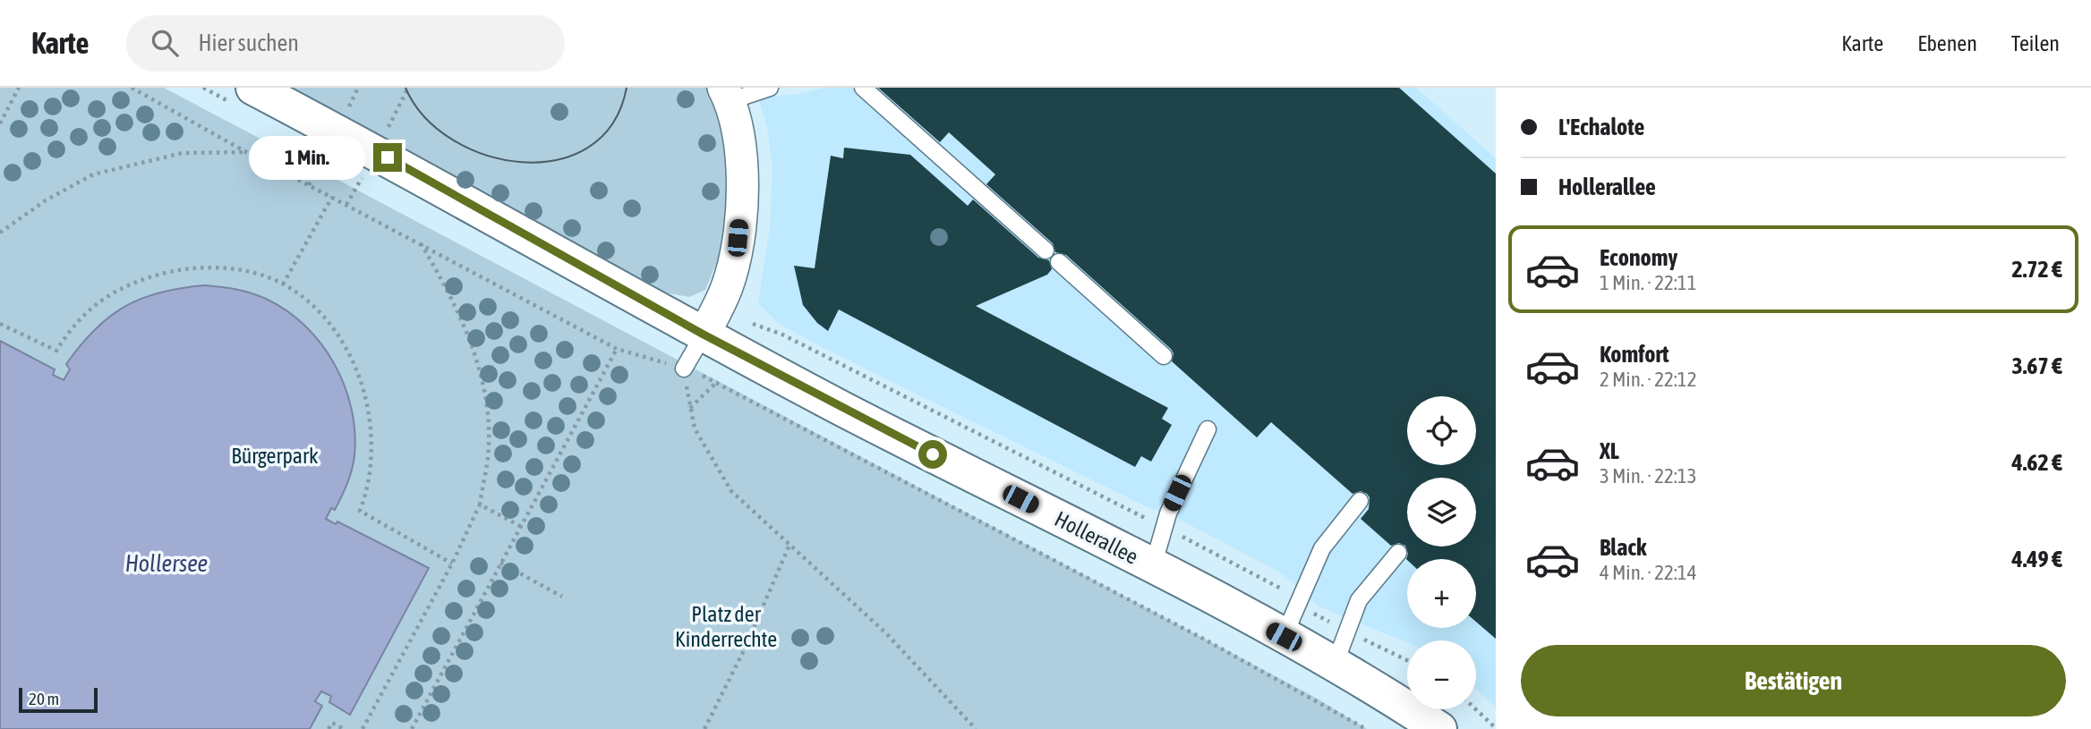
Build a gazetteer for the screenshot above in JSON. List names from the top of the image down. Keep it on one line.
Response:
{"streets":{"main road":["Hollerallee"]},"water":["Hollersee"],"parks":["Bürgerpark","Platz der Kinderrechte"],"scale_bar":"20 m","page":{"header":"Karte","search":"Hier suchen","nav":["Karte","Ebenen","Teilen"],"banner":["L'Echalote","Hollerallee"],"bubble":"1 Min.","list":[{"name":"Economy","note":"1 Min. · 22:11","value":"2.72 €"},{"name":"Komfort","note":"2 Min. · 22:12","value":"3.67 €"},{"name":"XL","note":"3 Min. · 22:13","value":"4.62 €"},{"name":"Black","note":"4 Min. · 22:14","value":"4.49 €"}],"map_buttons":["+","−"],"buttons":"Bestätigen","scale":"20 m"}}
